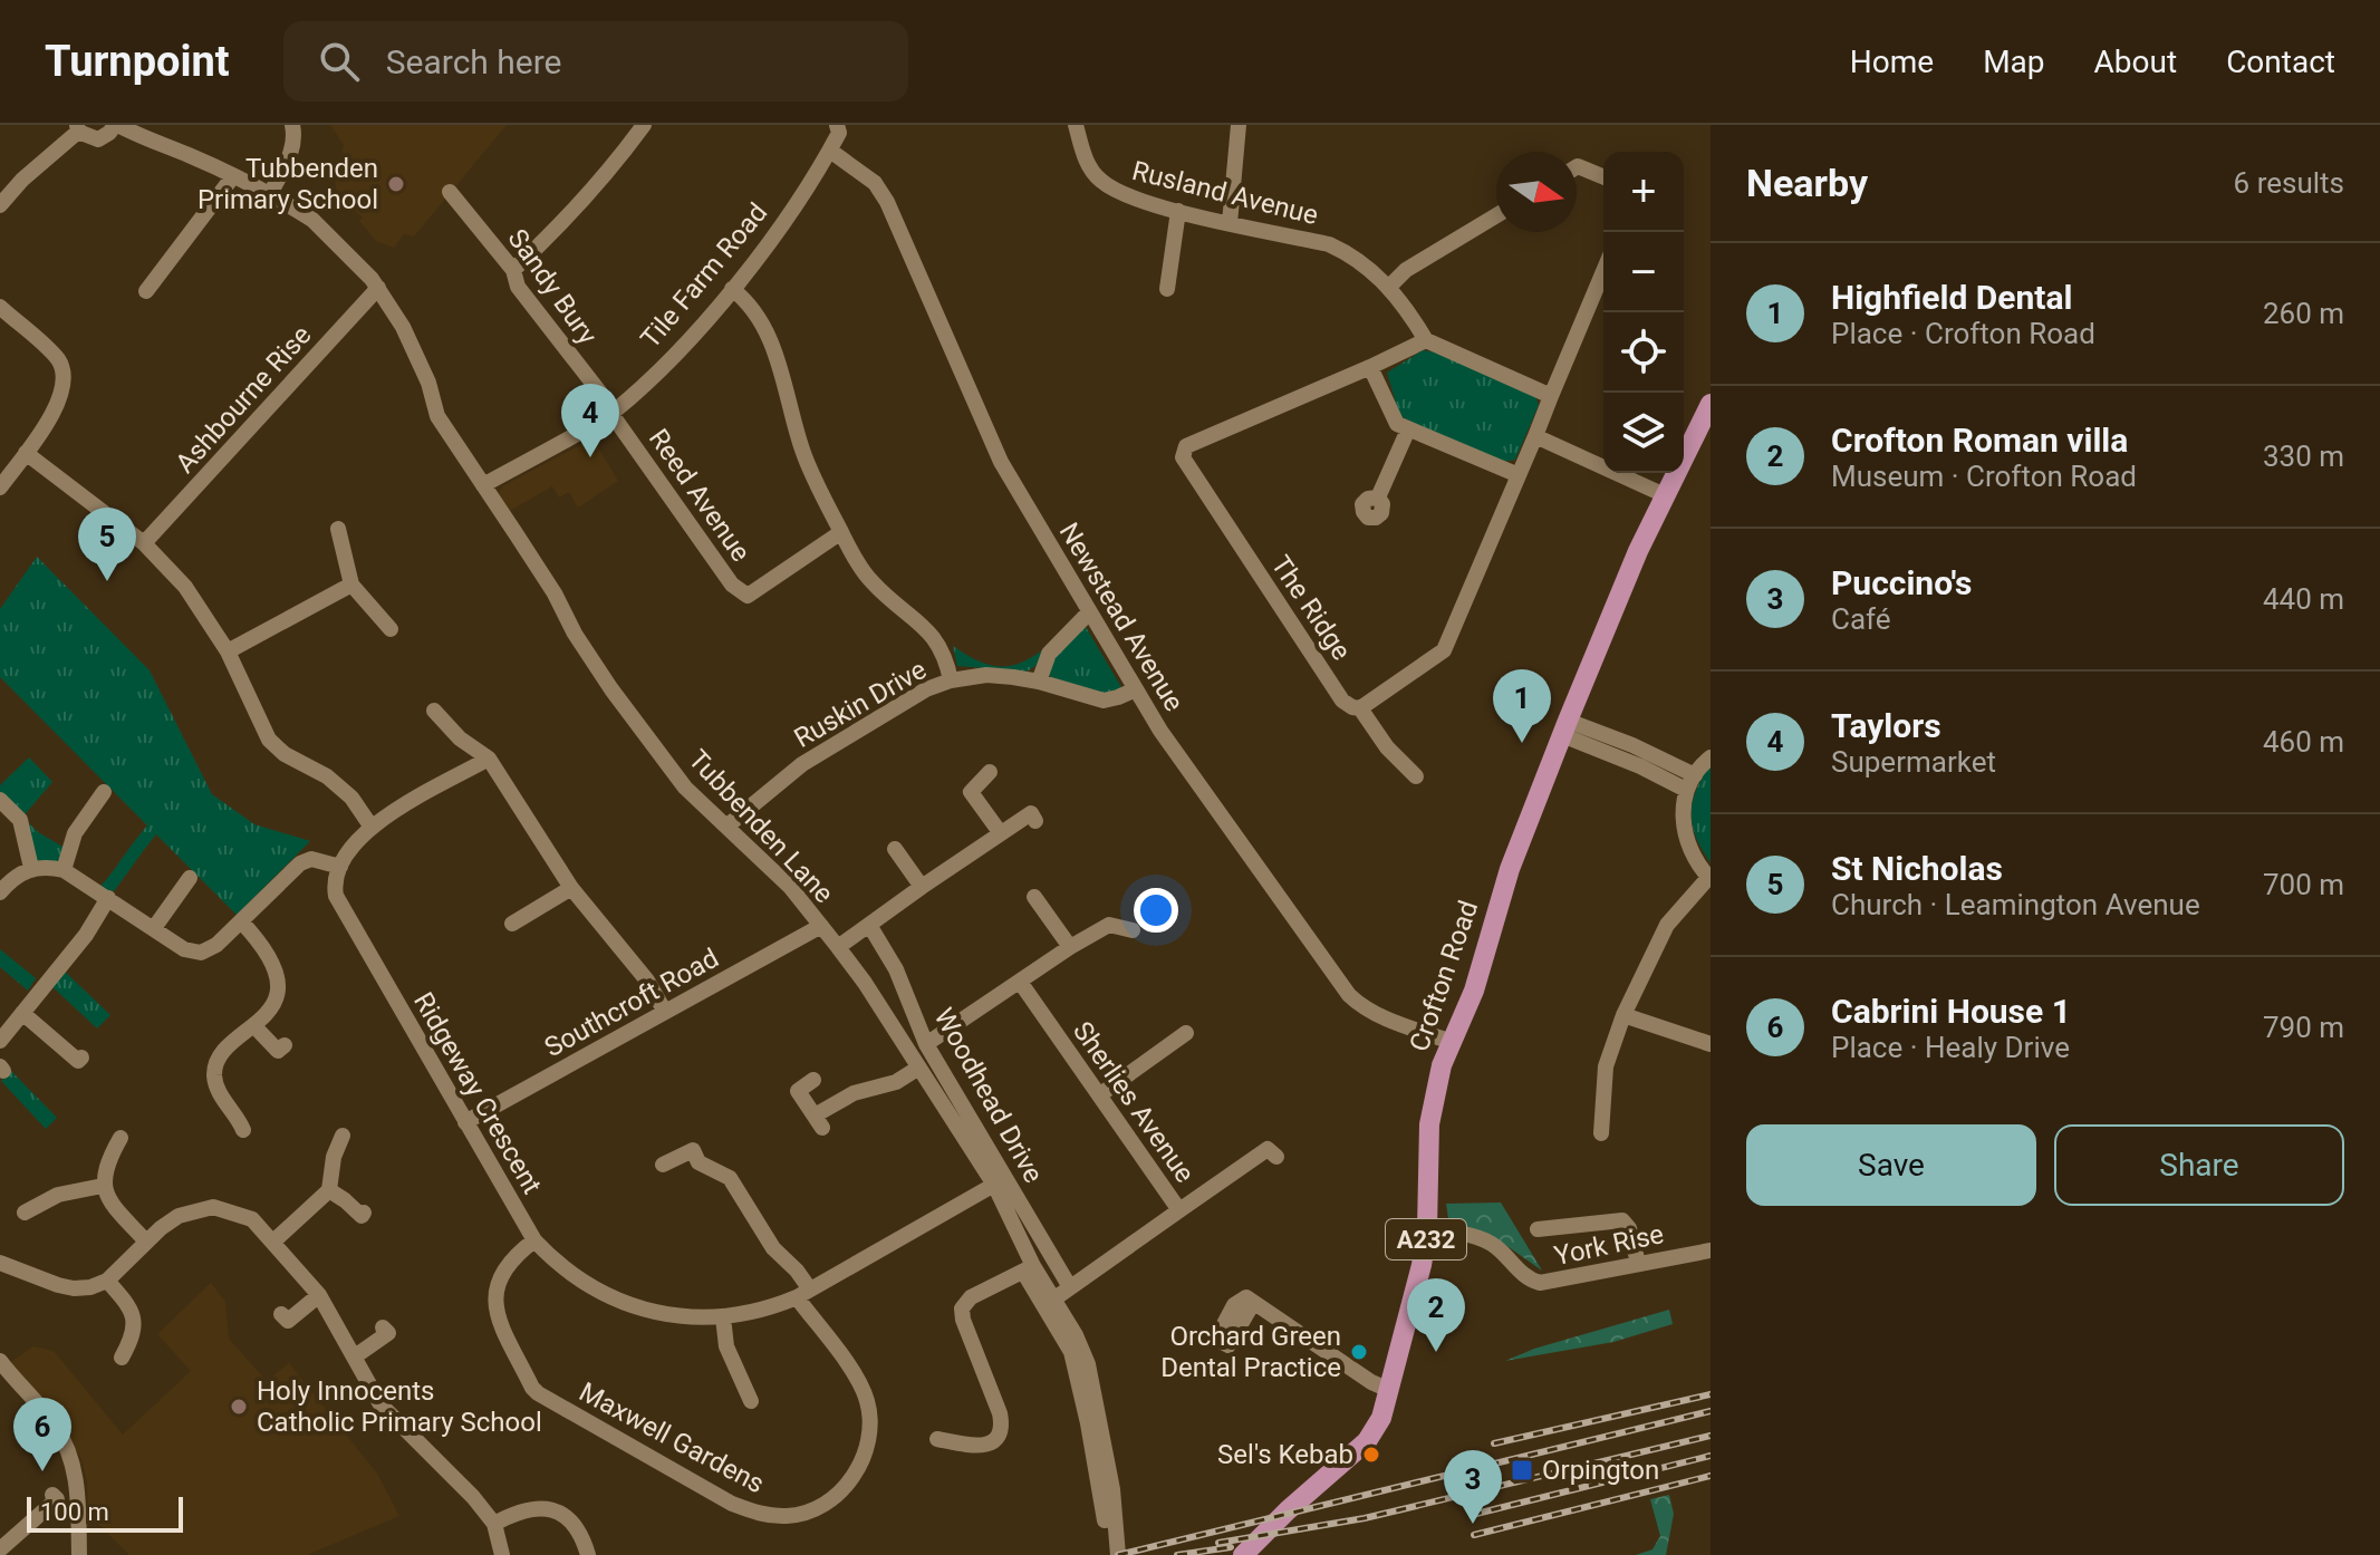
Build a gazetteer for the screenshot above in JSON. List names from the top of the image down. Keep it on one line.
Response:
{"streets":{"main road":["Crofton Road","A232"],"street":["Rusland Avenue","Tile Farm Road","Sandy Bury","Ashbourne Rise","Reed Avenue","The Ridge","Newstead Avenue","Ruskin Drive","Tubbenden Lane","Southcroft Road","Ridgeway Crescent","Woodhead Drive","Sherlies Avenue","York Rise","Maxwell Gardens"]},"crossings":[["Tile Farm Road","Sandy Bury"],["Tile Farm Road","Reed Avenue"],["Tile Farm Road","Newstead Avenue"],["Tile Farm Road","Tubbenden Lane"],["Sandy Bury","Reed Avenue"],["Ashbourne Rise","Tubbenden Lane"],["Newstead Avenue","Ruskin Drive"],["Newstead Avenue","Crofton Road"],["Ruskin Drive","Tubbenden Lane"],["Tubbenden Lane","Southcroft Road"],["Tubbenden Lane","Ridgeway Crescent"],["Tubbenden Lane","Sherlies Avenue"],["Crofton Road","York Rise"],["Southcroft Road","Ridgeway Crescent"],["Ridgeway Crescent","Maxwell Gardens"],["Woodhead Drive","Sherlies Avenue"]],"places":{"other":["Tubbenden Primary School","Orchard Green Dental Practice","Holy Innocents Catholic Primary School","Sel's Kebab"],"transit":["Orpington"]},"scale_bar":"100 m","north":"right","page":{"header":"Turnpoint","search":"Search here","nav":["Home","Map","About","Contact"],"heading":["Nearby","6 results"],"map_buttons":["+","−"],"list":[{"mark":"1","name":"Highfield Dental","note":"Place · Crofton Road","value":"260 m"},{"mark":"2","name":"Crofton Roman villa","note":"Museum · Crofton Road","value":"330 m"},{"mark":"3","name":"Puccino's","note":"Café","value":"440 m"},{"mark":"4","name":"Taylors","note":"Supermarket","value":"460 m"},{"mark":"5","name":"St Nicholas","note":"Church · Leamington Avenue","value":"700 m"},{"mark":"6","name":"Cabrini House 1","note":"Place · Healy Drive","value":"790 m"}],"pins":["4","5","1","2","6","3"],"buttons":["Save","Share"],"scale":"100 m"}}
